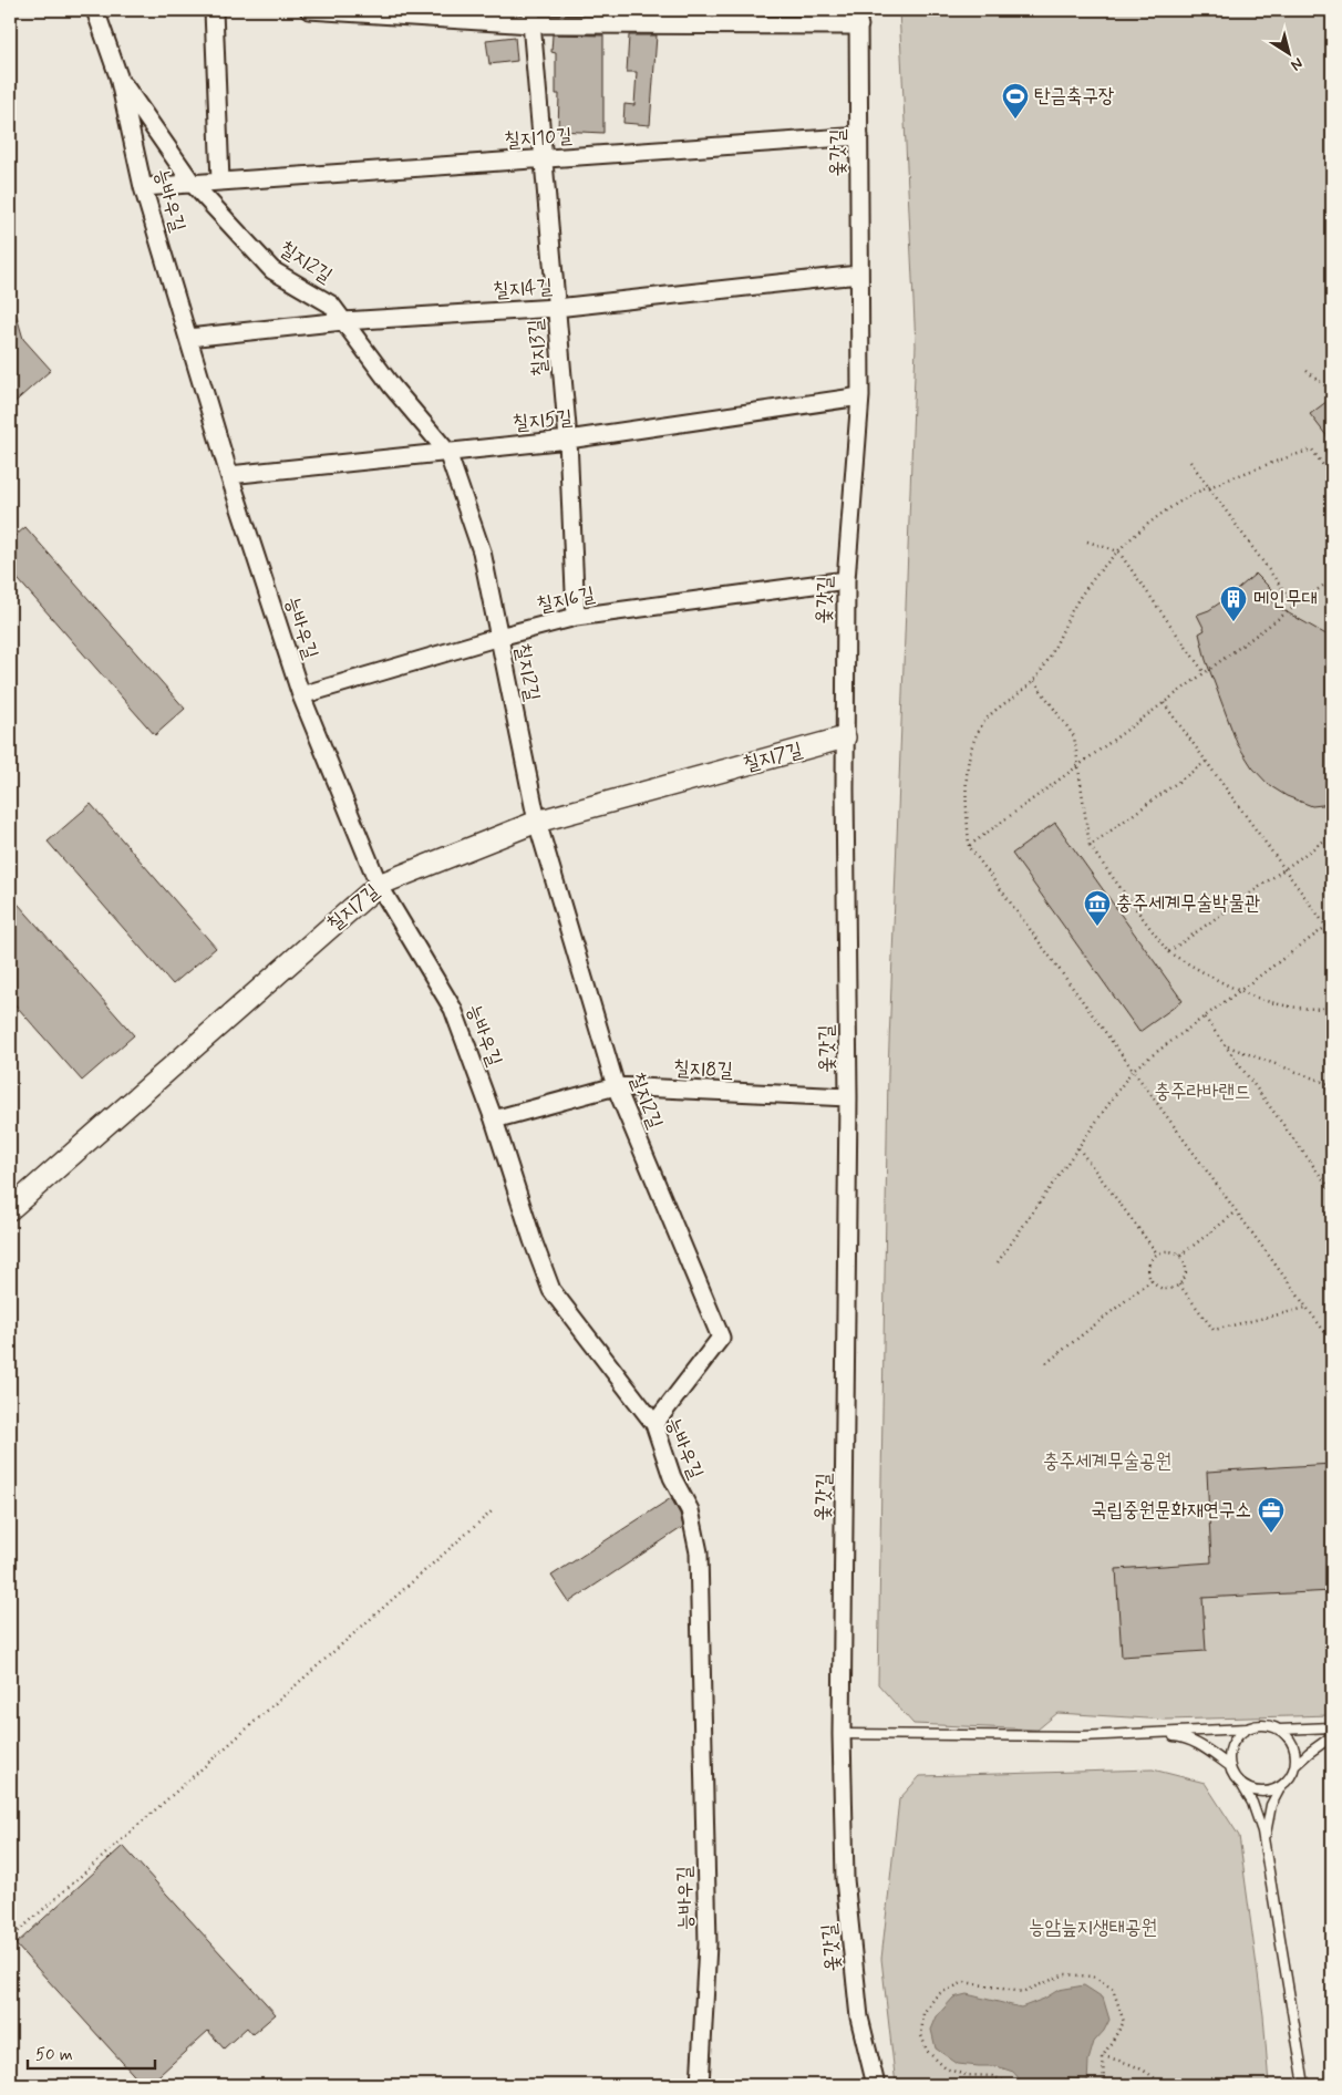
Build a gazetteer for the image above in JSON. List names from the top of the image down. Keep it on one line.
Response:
{"streets":{"street":["칠지10길","옻갓길","능바우길","칠지2길","칠지4길","칠지3길","칠지5길","칠지6길","칠지7길","칠지8길"]},"crossings":[["칠지10길","옻갓길"],["칠지10길","칠지3길"],["옻갓길","칠지4길"],["옻갓길","칠지5길"],["옻갓길","칠지6길"],["옻갓길","칠지7길"],["옻갓길","칠지8길"],["능바우길","칠지2길"],["능바우길","칠지4길"],["능바우길","칠지5길"],["능바우길","칠지6길"],["능바우길","칠지7길"],["능바우길","칠지8길"],["칠지2길","칠지4길"],["칠지2길","칠지5길"],["칠지2길","칠지6길"],["칠지2길","칠지7길"],["칠지2길","칠지8길"],["칠지4길","칠지3길"],["칠지3길","칠지5길"],["칠지3길","칠지6길"]],"parks":["충주라바랜드","충주세계무술공원","능암늪지생태공원"],"places":{"sports":["탄금축구장"],"building":["메인무대"],"museum":["충주세계무술박물관"],"office":["국립중원문화재연구소"]},"scale_bar":"50 m","north":"bottom right"}
